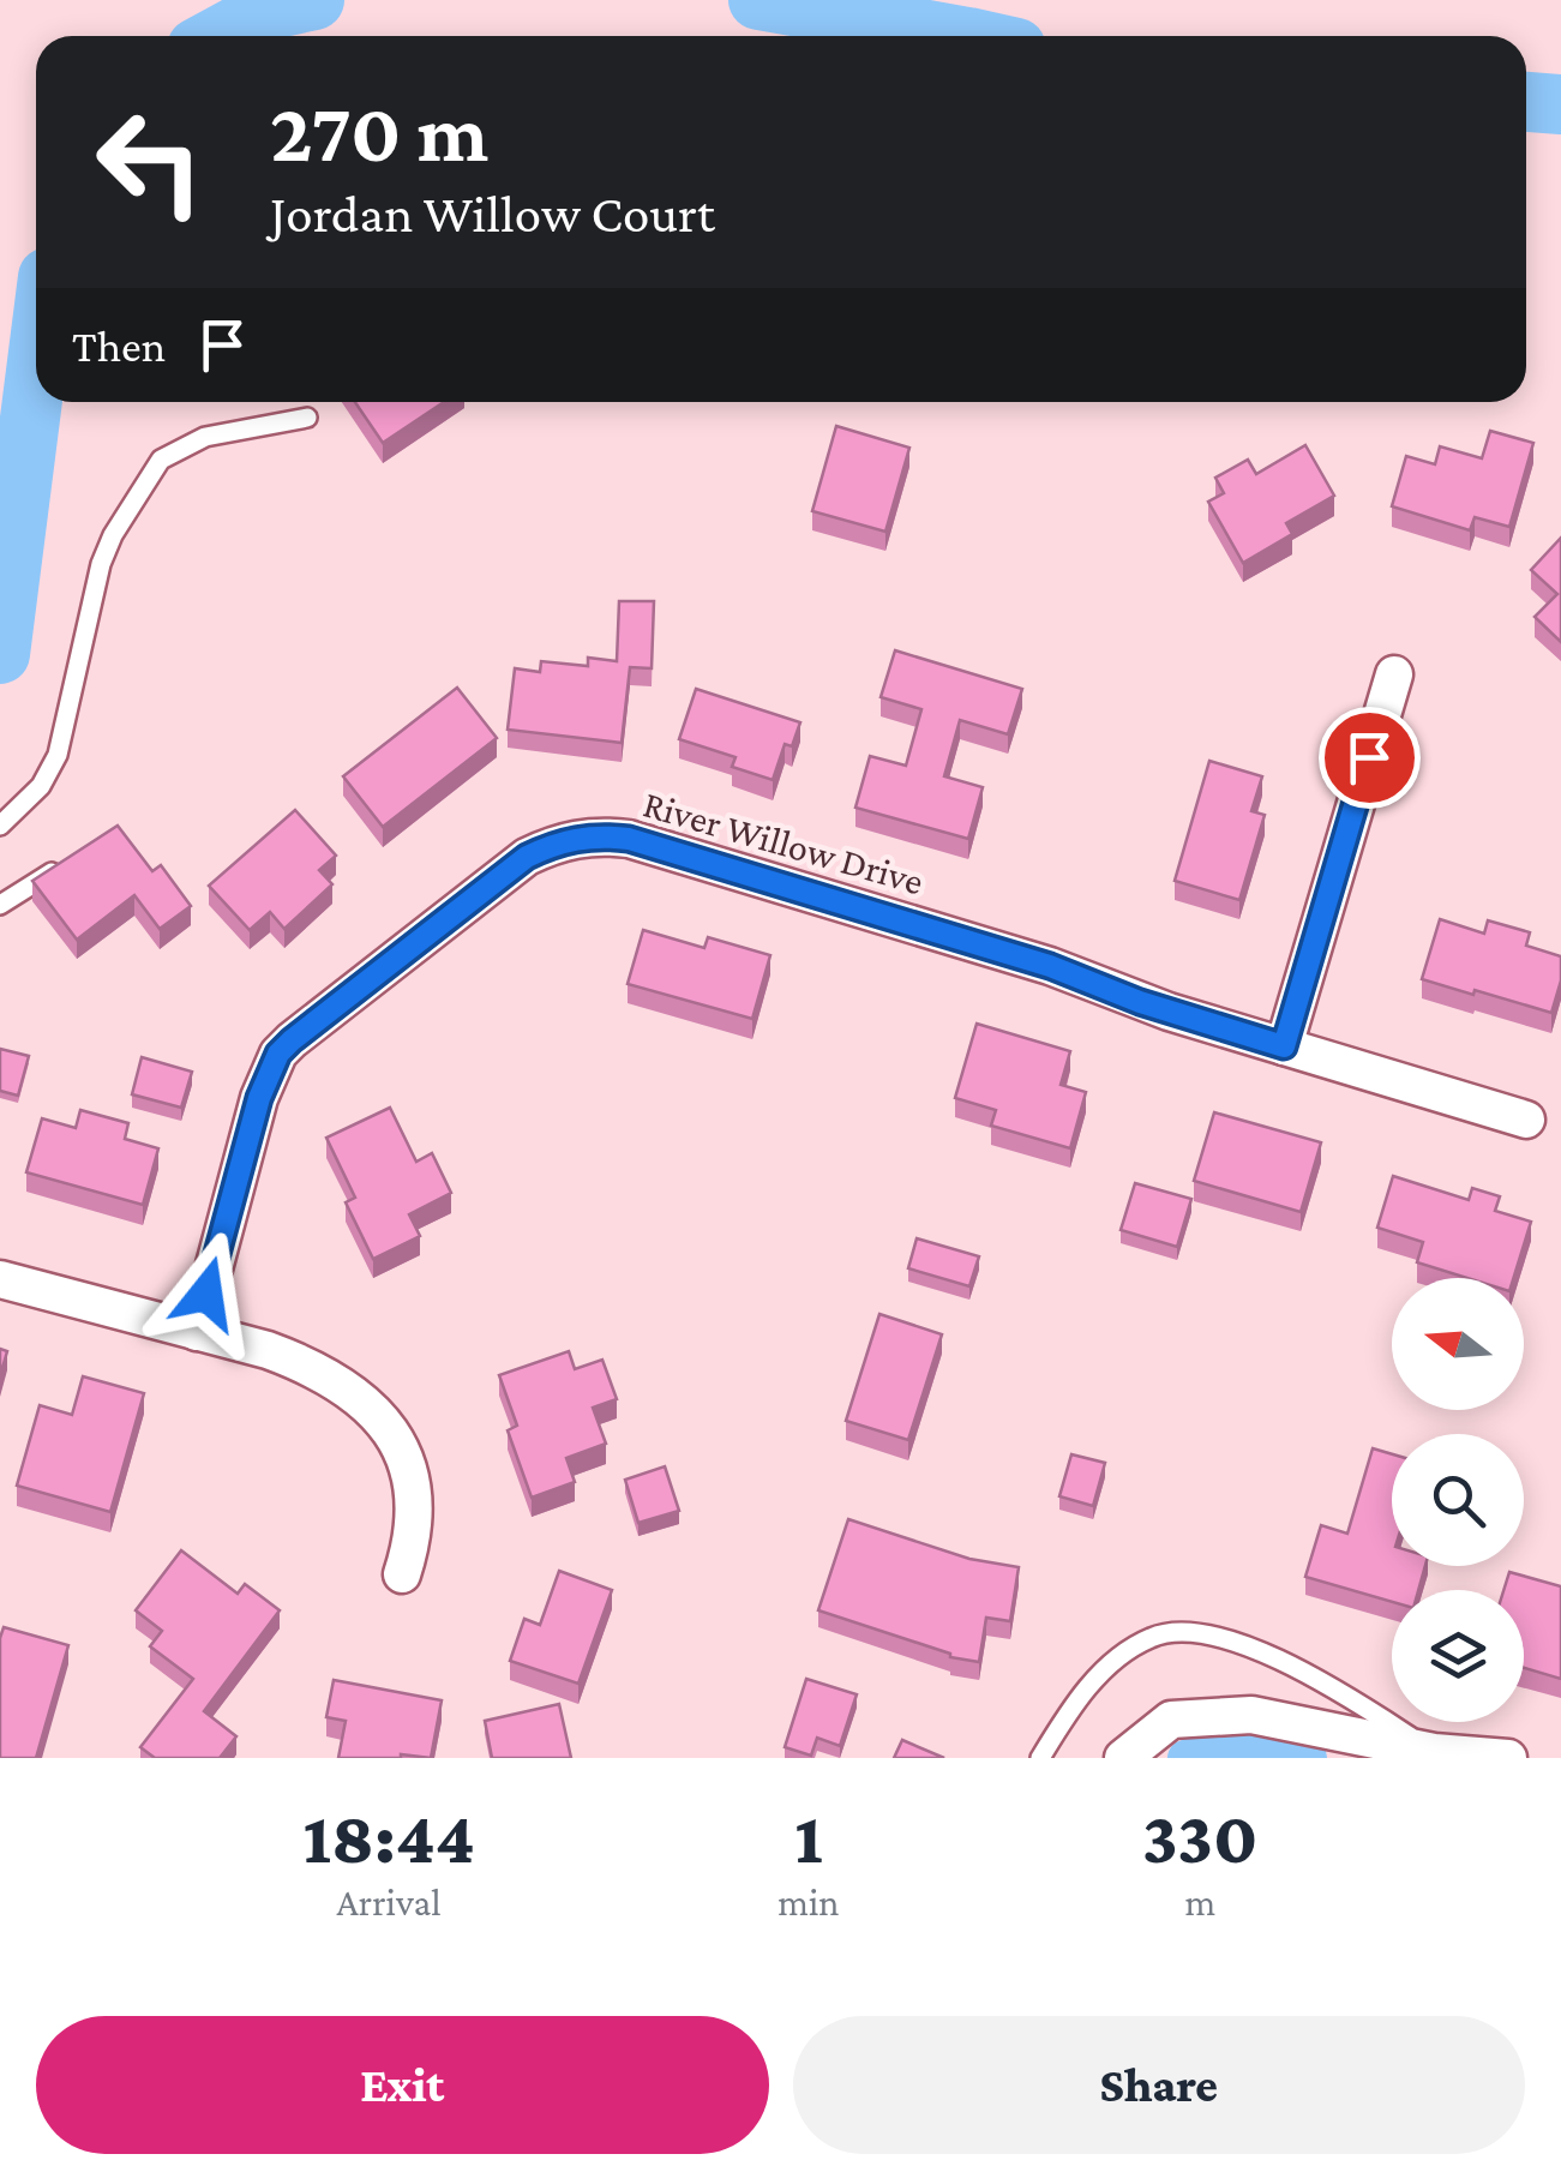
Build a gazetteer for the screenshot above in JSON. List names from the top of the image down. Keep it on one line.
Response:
{"streets":{"street":["River Willow Drive"]},"north":"left","page":{"turn":["270 m","Jordan Willow Court"],"then":"Then","eta":["18:44","Arrival","1","min","330","m"],"buttons":["Exit","Share"]}}
